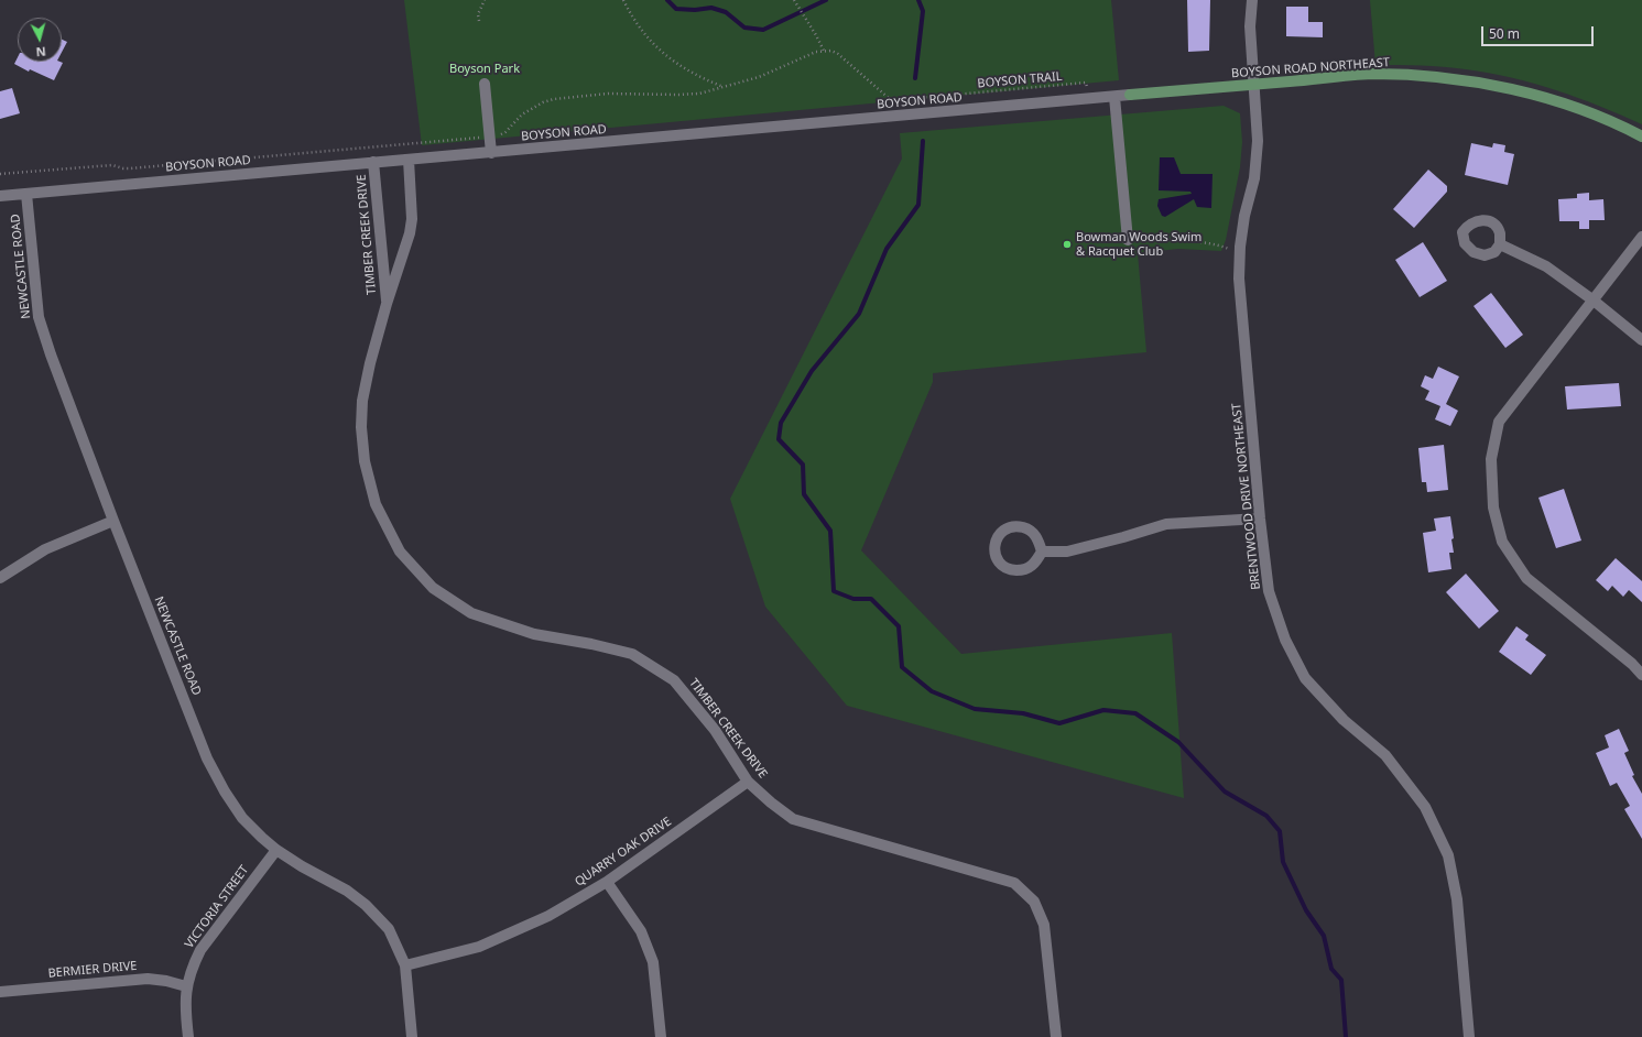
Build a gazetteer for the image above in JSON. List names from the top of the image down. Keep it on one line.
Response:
{"streets":{"main road":["BOYSON ROAD NORTHEAST"],"street":["BOYSON ROAD","TIMBER CREEK DRIVE","NEWCASTLE ROAD","BRENTWOOD DRIVE NORTHEAST","QUARRY OAK DRIVE","VICTORIA STREET","BERMIER DRIVE"],"path":["BOYSON TRAIL"]},"crossings":[["BOYSON ROAD NORTHEAST","BOYSON ROAD"],["BOYSON ROAD NORTHEAST","BRENTWOOD DRIVE NORTHEAST"],["BOYSON TRAIL","BOYSON ROAD"],["BOYSON ROAD","TIMBER CREEK DRIVE"],["BOYSON ROAD","NEWCASTLE ROAD"],["TIMBER CREEK DRIVE","QUARRY OAK DRIVE"],["NEWCASTLE ROAD","QUARRY OAK DRIVE"],["NEWCASTLE ROAD","VICTORIA STREET"],["VICTORIA STREET","BERMIER DRIVE"]],"parks":["Boyson Park"],"places":["Bowman Woods Swim & Racquet Club"],"scale_bar":"50 m","north":"bottom"}
